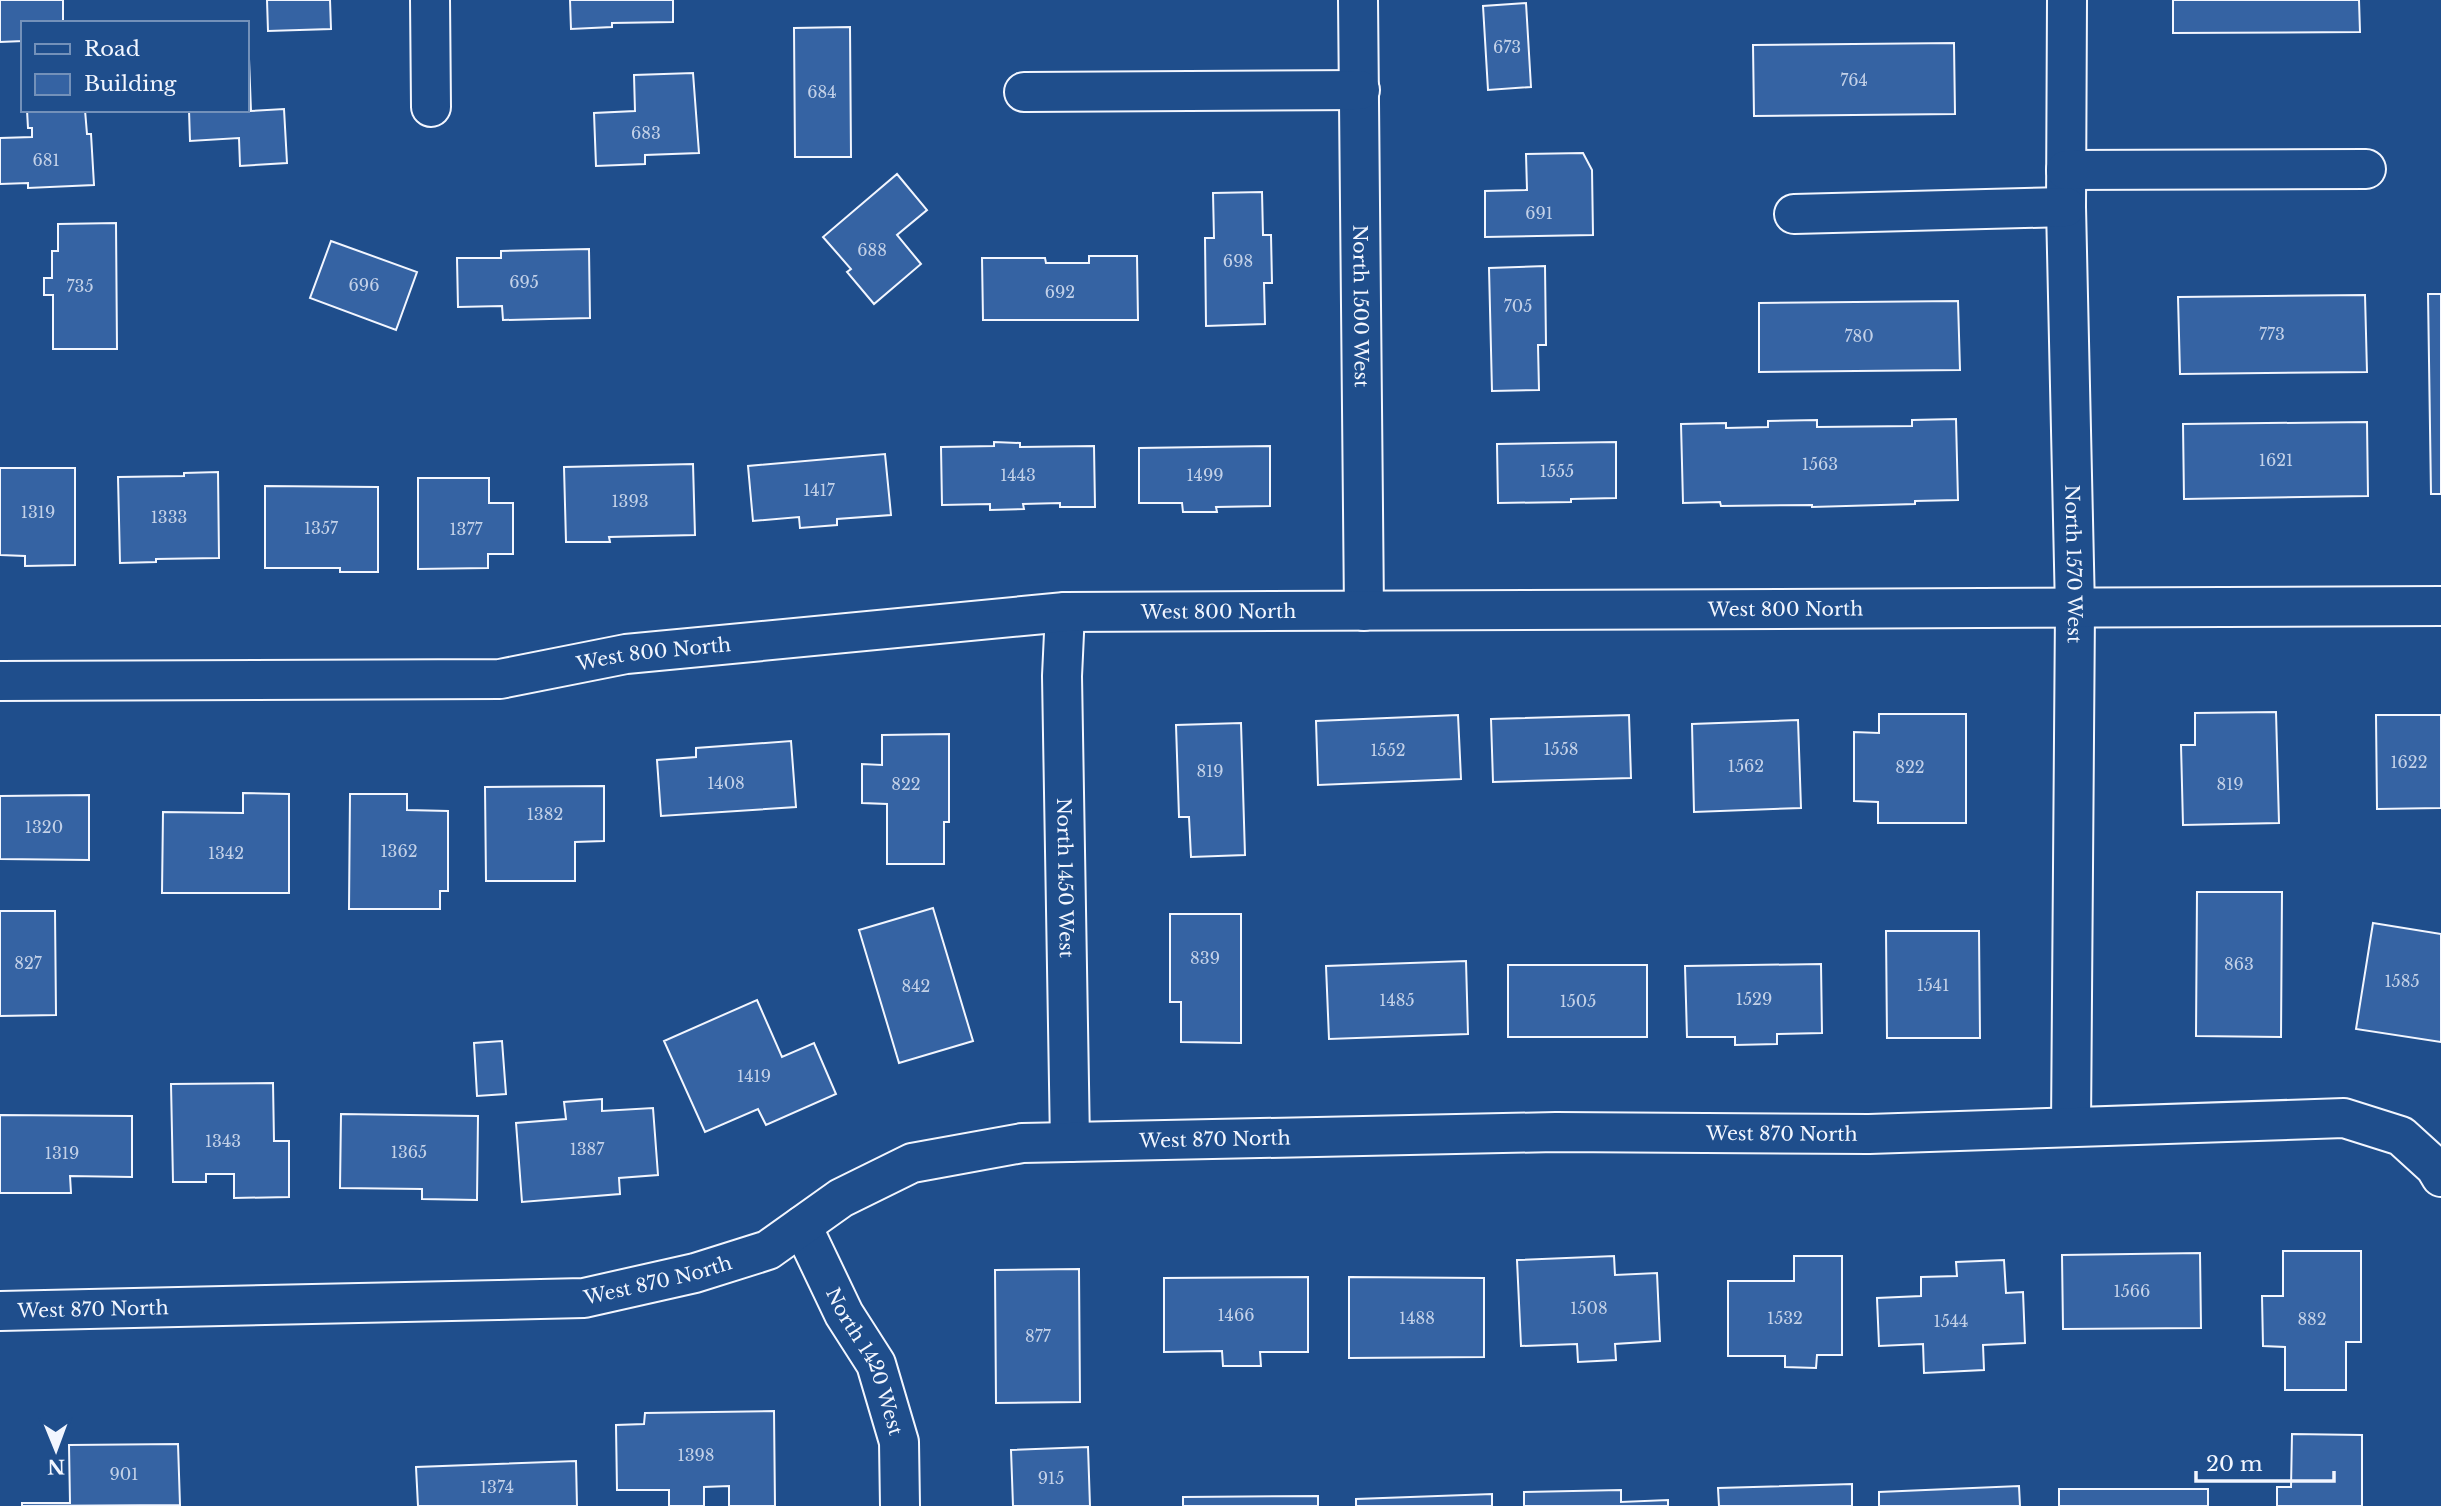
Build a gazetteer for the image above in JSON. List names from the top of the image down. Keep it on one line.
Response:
{"streets":{"street":["North 1500 West","North 1570 West","West 800 North","North 1450 West","West 870 North","North 1420 West"]},"crossings":[["North 1500 West","West 800 North"],["North 1570 West","West 800 North"],["North 1570 West","West 870 North"],["West 800 North","North 1450 West"],["North 1450 West","West 870 North"],["West 870 North","North 1420 West"]],"house_numbers":["673","764","684","683","681","691","688","698","695","696","735","692","705","773","780","1621","1563","1555","1443","1499","1417","1393","1319","1333","1357","1377","1558","1552","1622","1562","822","819","1408","822","819","1382","1320","1362","1342","839","827","863","1585","1541","842","1529","1485","1505","1419","1343","1387","1365","1319","1566","1508","1466","1488","1532","882","1544","877","1398","901","915","1374"],"legend":["Road","Building"],"scale_bar":"20 m","north":"bottom"}
